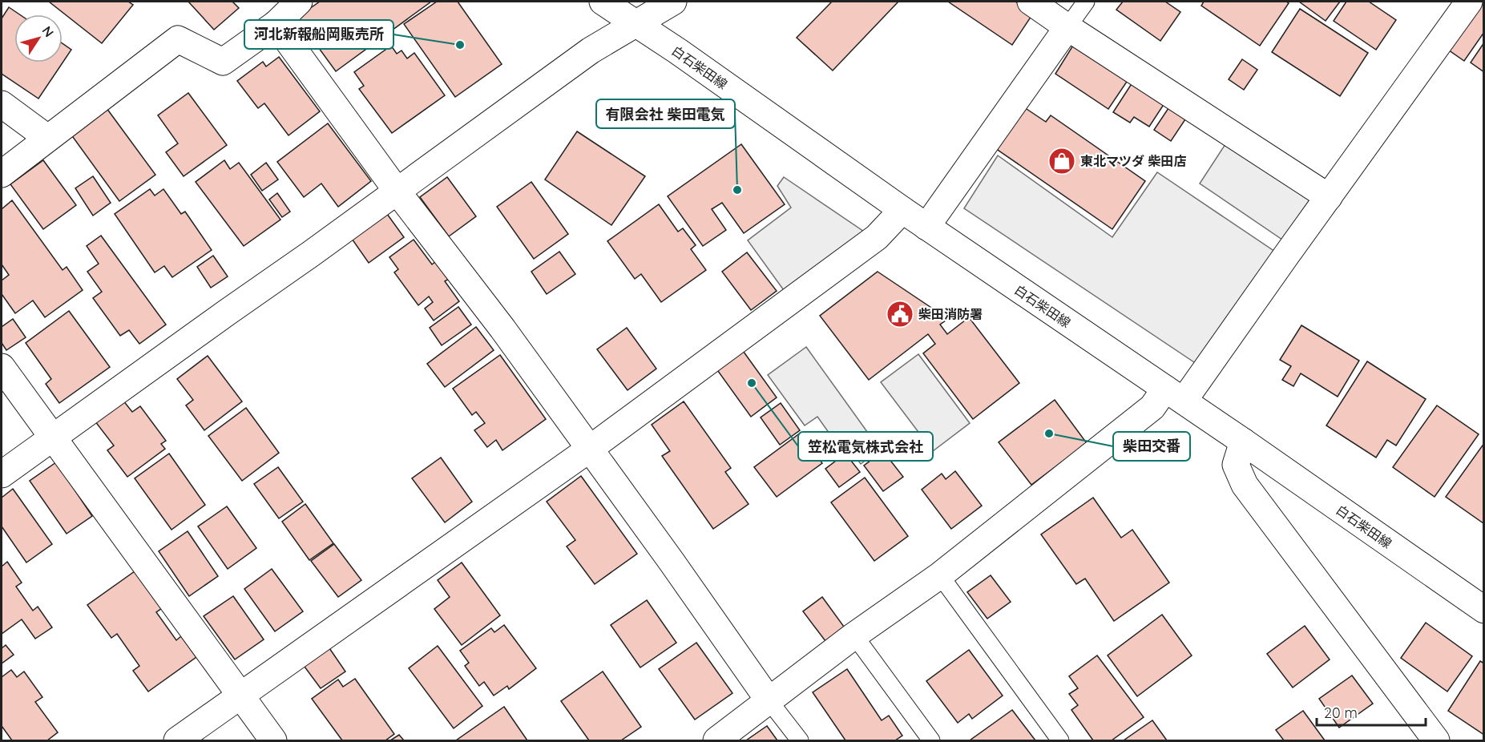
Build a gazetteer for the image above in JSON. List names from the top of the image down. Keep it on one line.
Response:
{"streets":{"street":["白石柴田線"]},"places":{"other":["河北新報船岡販売所","有限会社 柴田電気","笠松電気株式会社","柴田交番"],"shop":["東北マツダ 柴田店"],"public building":["柴田消防署"]},"scale_bar":"20 m","north":"top right"}
